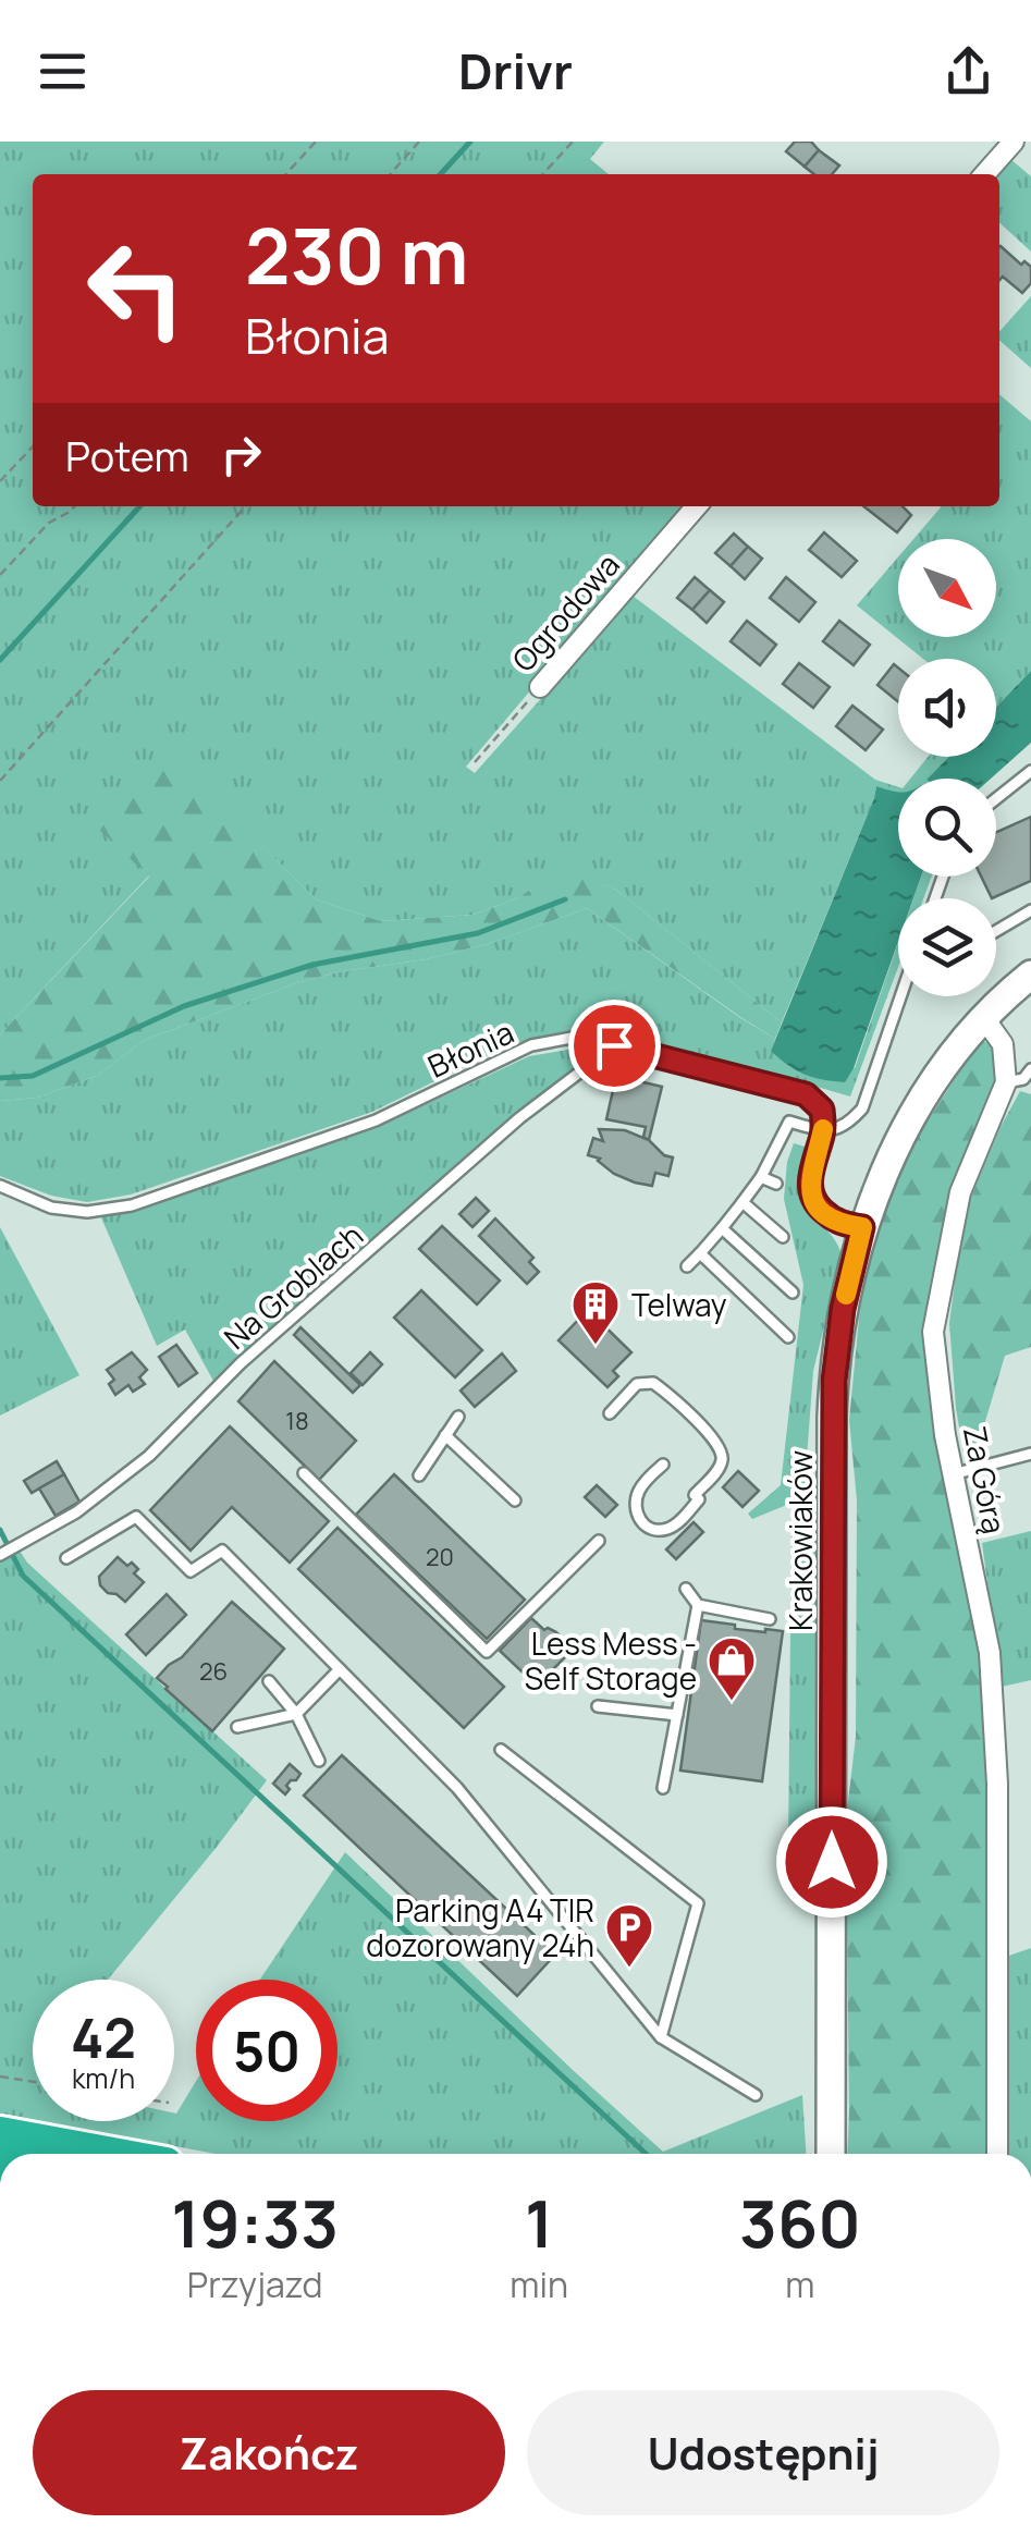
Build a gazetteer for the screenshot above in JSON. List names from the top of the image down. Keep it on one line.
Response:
{"streets":{"main road":["Krakowiaków"],"street":["Ogrodowa","Za Górą"],"lane":["Błonia","Na Groblach"]},"crossings":[["Błonia","Na Groblach"]],"places":{"building":["Telway"],"shop":["Less Mess - Self Storage"],"parking":["Parking A4 TIR dozorowany 24h"]},"house_numbers":["18","20","26"],"north":"bottom right","page":{"header":"Drivr","turn":["230 m","Błonia"],"then":"Potem","speed":"42 km/h","limit":"50","eta":["19:33","Przyjazd","1","min","360","m"],"buttons":["Zakończ","Udostępnij"]}}
